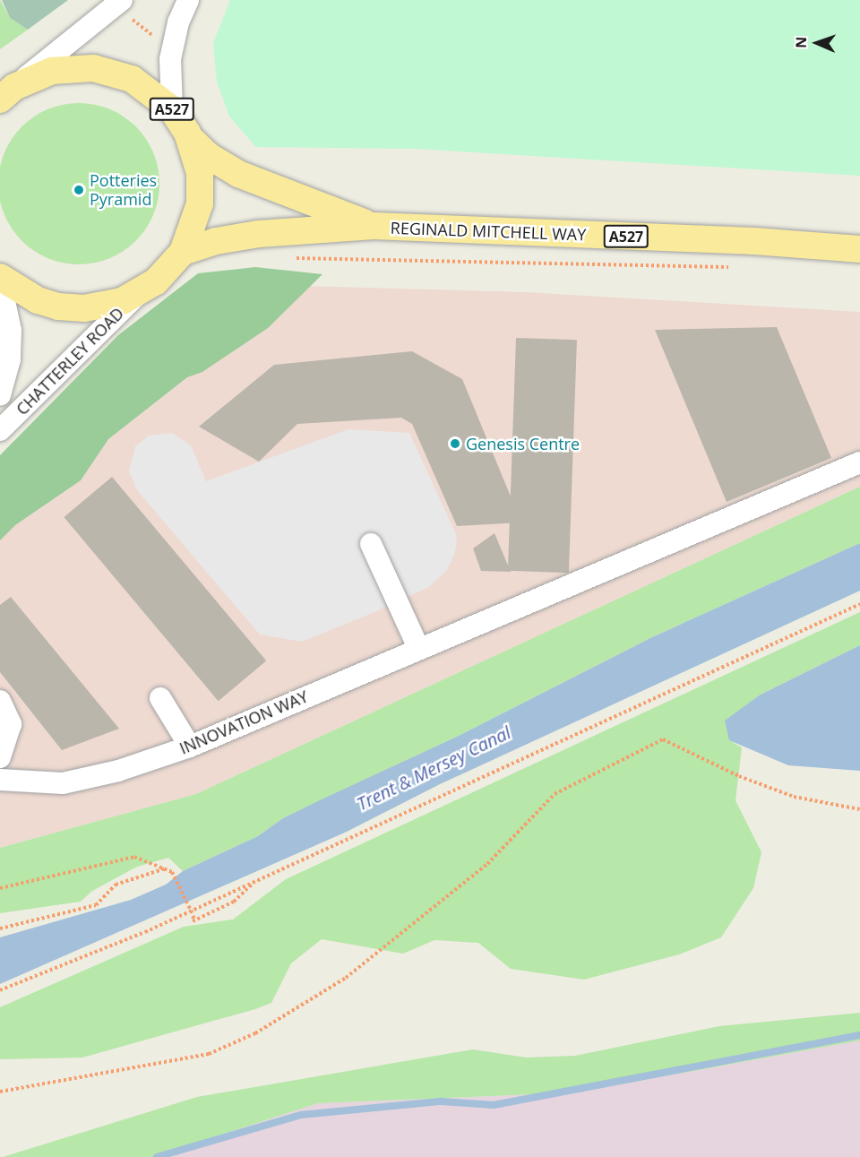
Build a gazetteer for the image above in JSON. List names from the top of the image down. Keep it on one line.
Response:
{"streets":{"main road":["A527","REGINALD MITCHELL WAY"],"street":["CHATTERLEY ROAD","INNOVATION WAY"]},"crossings":[["A527","REGINALD MITCHELL WAY"],["A527","CHATTERLEY ROAD"]],"water":["Trent & Mersey Canal"],"places":["Potteries Pyramid","Genesis Centre"],"north":"left"}
